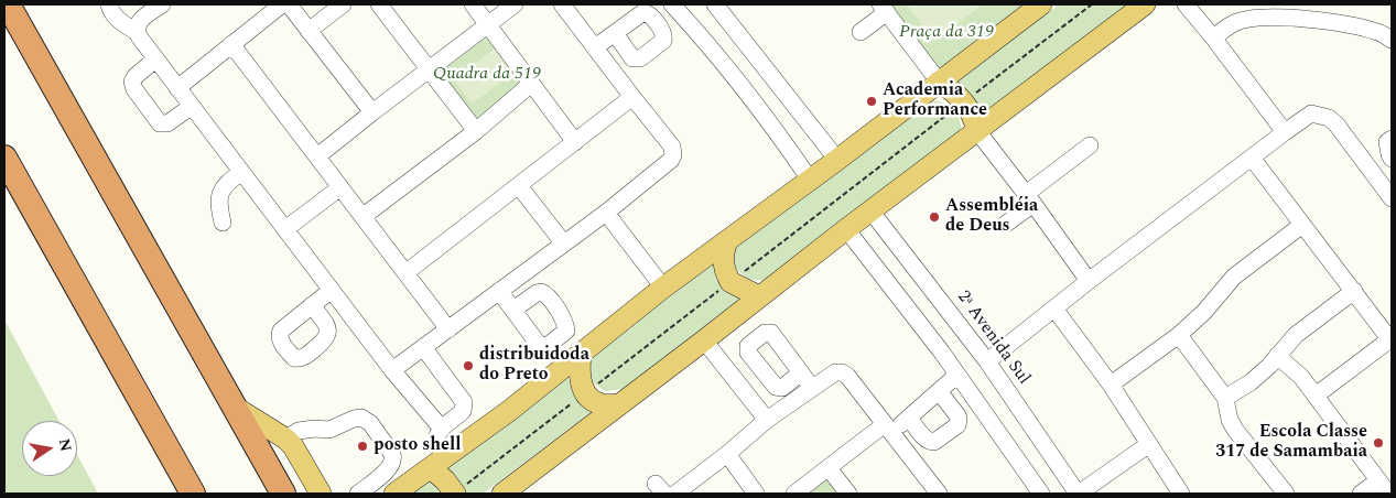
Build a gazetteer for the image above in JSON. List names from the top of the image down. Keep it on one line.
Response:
{"streets":{"street":["2ᵃ Avenida Sul"]},"parks":["Praça da 319","Quadra da 519"],"places":["Academia Performance","Assembléia de Deus","distribuidoda do Preto","Escola Classe 317 de Samambaia","posto shell"],"north":"right"}
